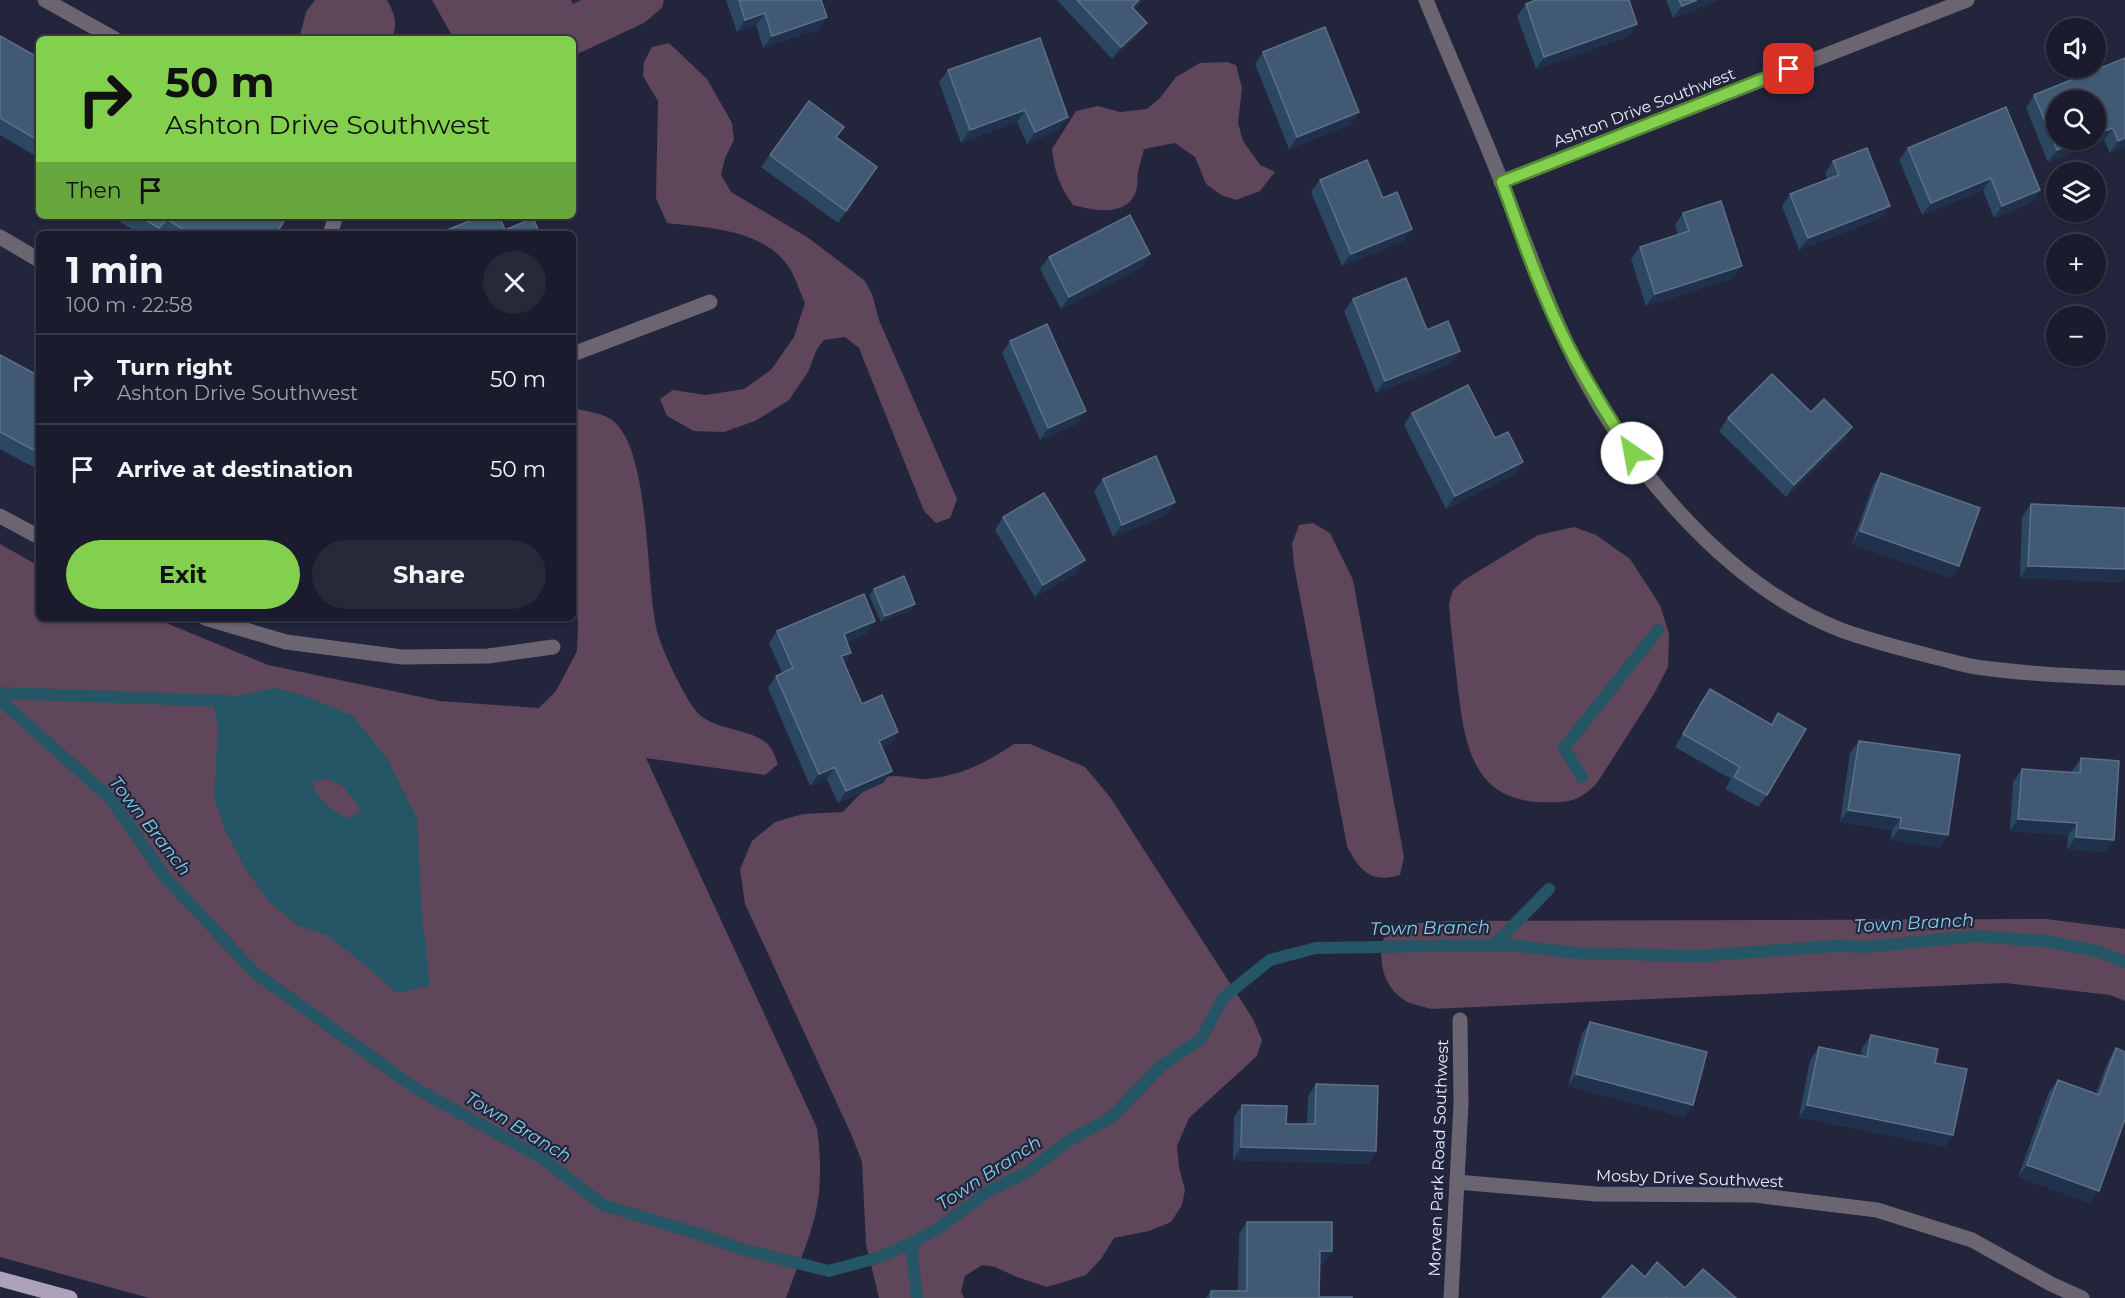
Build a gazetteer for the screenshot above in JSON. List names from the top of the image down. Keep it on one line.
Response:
{"streets":{"street":["Ashton Drive Southwest","Morven Park Road Southwest","Mosby Drive Southwest"]},"crossings":[["Morven Park Road Southwest","Mosby Drive Southwest"]],"water":["Town Branch"],"page":{"map_buttons":["+","−"],"turn":["50 m","Ashton Drive Southwest"],"then":"Then","heading":["1 min","100 m · 22:58"],"list":[{"name":"Turn right","note":"Ashton Drive Southwest","value":"50 m"},{"name":"Arrive at destination","value":"50 m"}],"buttons":["Exit","Share"]}}
